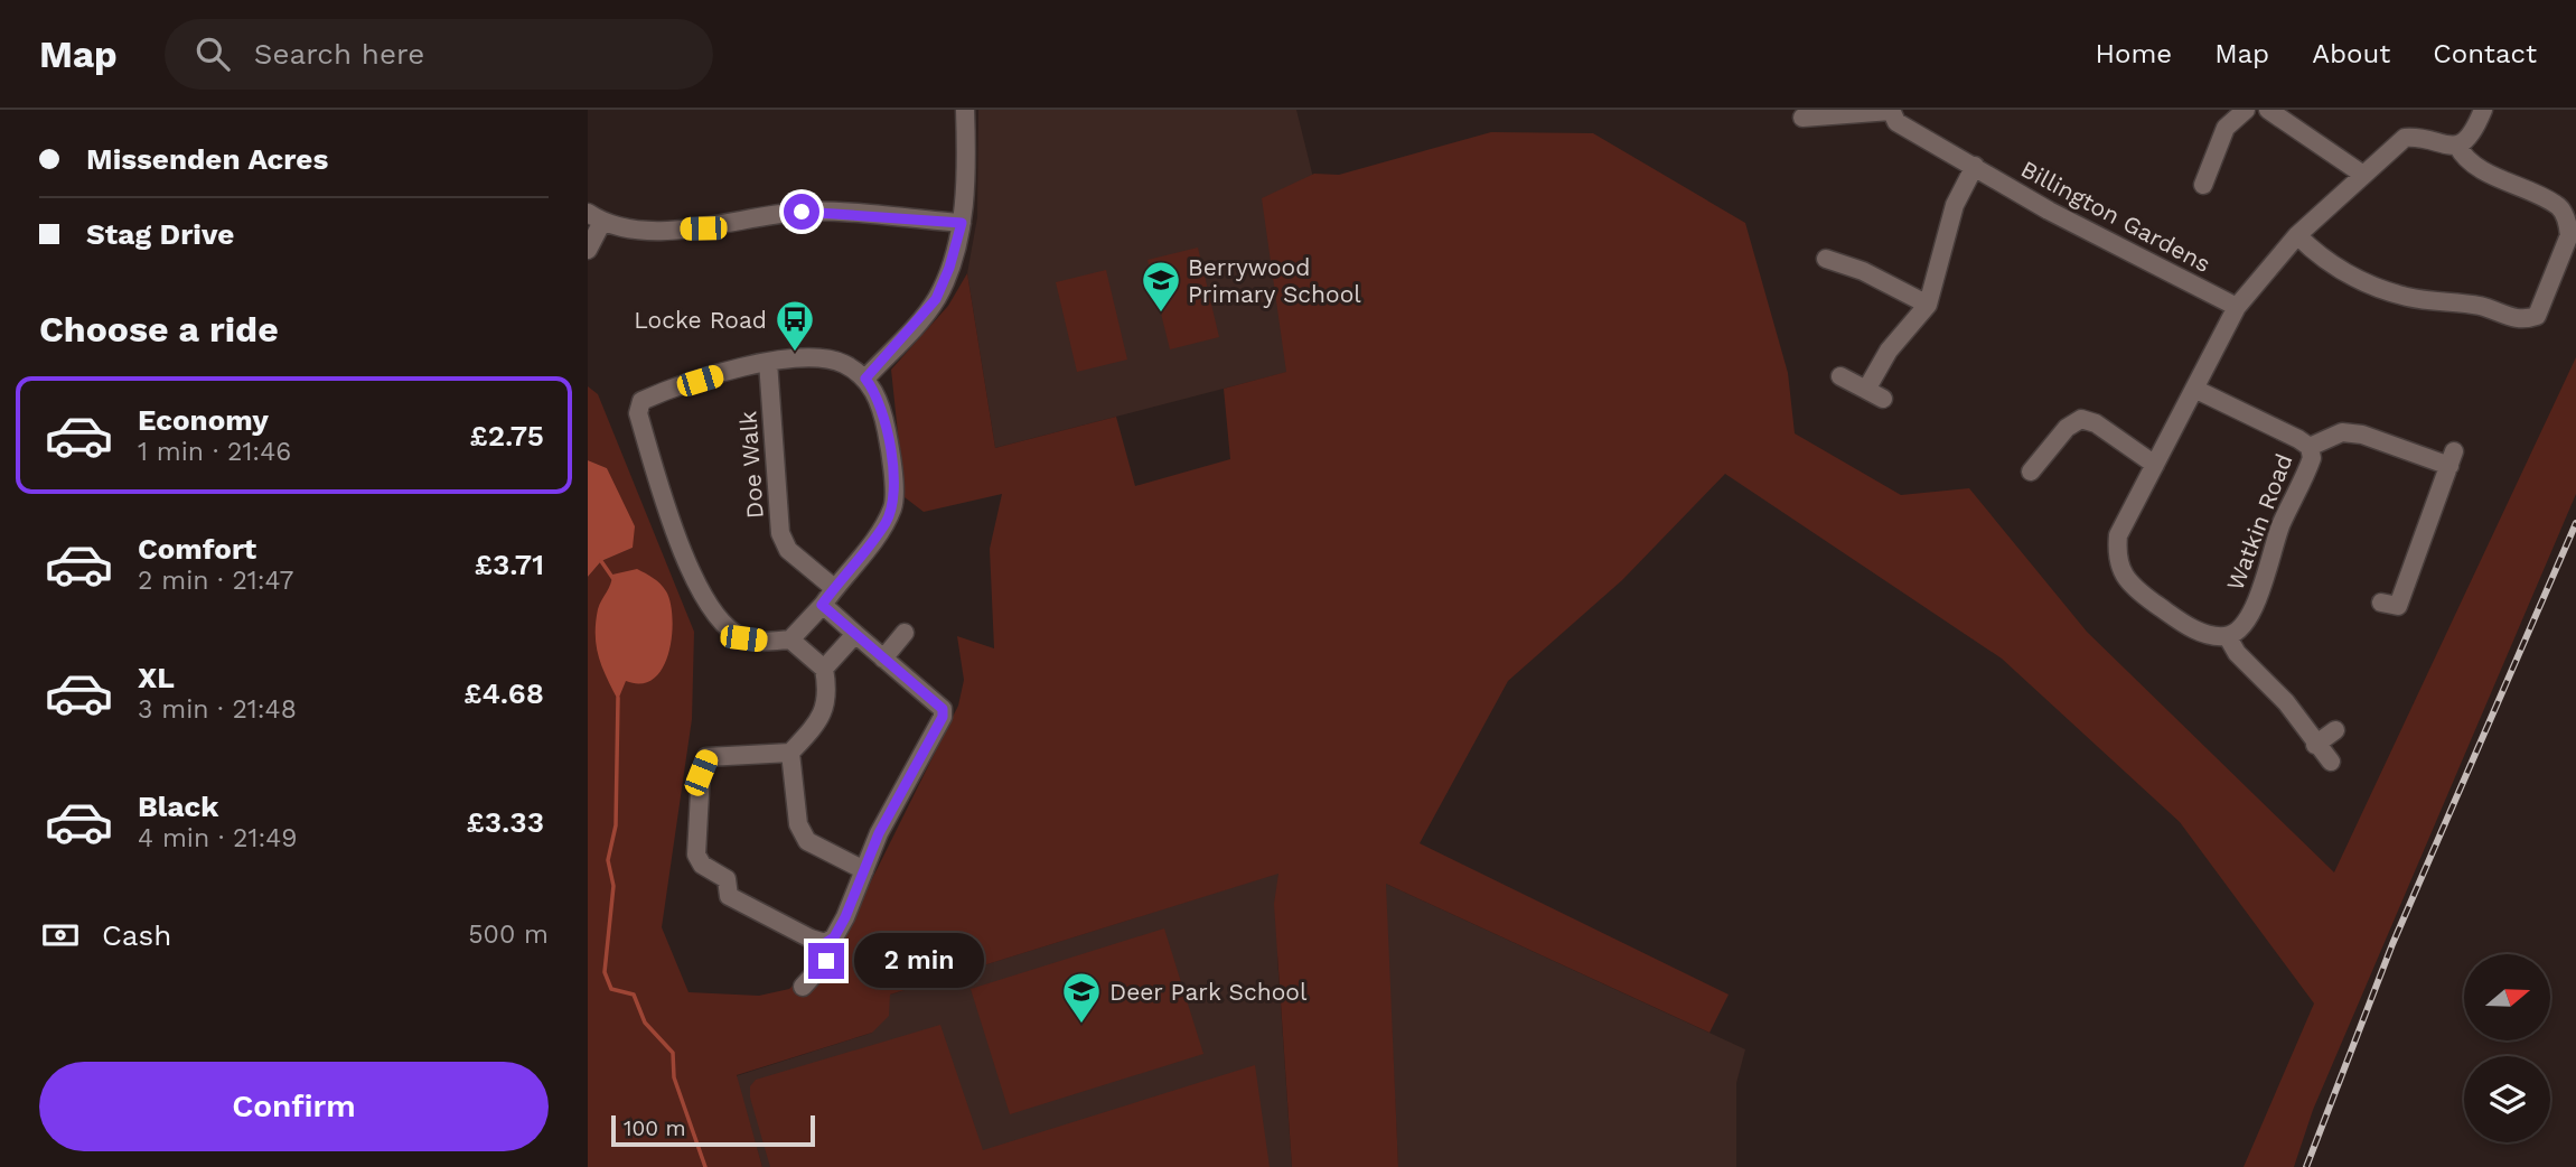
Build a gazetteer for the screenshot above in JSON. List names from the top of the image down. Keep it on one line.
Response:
{"streets":{"street":["Billington Gardens","Doe Walk","Watkin Road"]},"places":{"school or university":["Berrywood Primary School","Deer Park School"],"bus stop":["Locke Road"]},"scale_bar":"100 m","north":"right","page":{"header":"Map","search":"Search here","nav":["Home","Map","About","Contact"],"banner":["Missenden Acres","Stag Drive"],"heading":"Choose a ride","list":[{"name":"Economy","note":"1 min · 21:46","value":"£2.75"},{"name":"Comfort","note":"2 min · 21:47","value":"£3.71"},{"name":"XL","note":"3 min · 21:48","value":"£4.68"},{"name":"Black","note":"4 min · 21:49","value":"£3.33"}],"pay":["Cash","500 m"],"bubble":"2 min","buttons":"Confirm","scale":"100 m"}}
